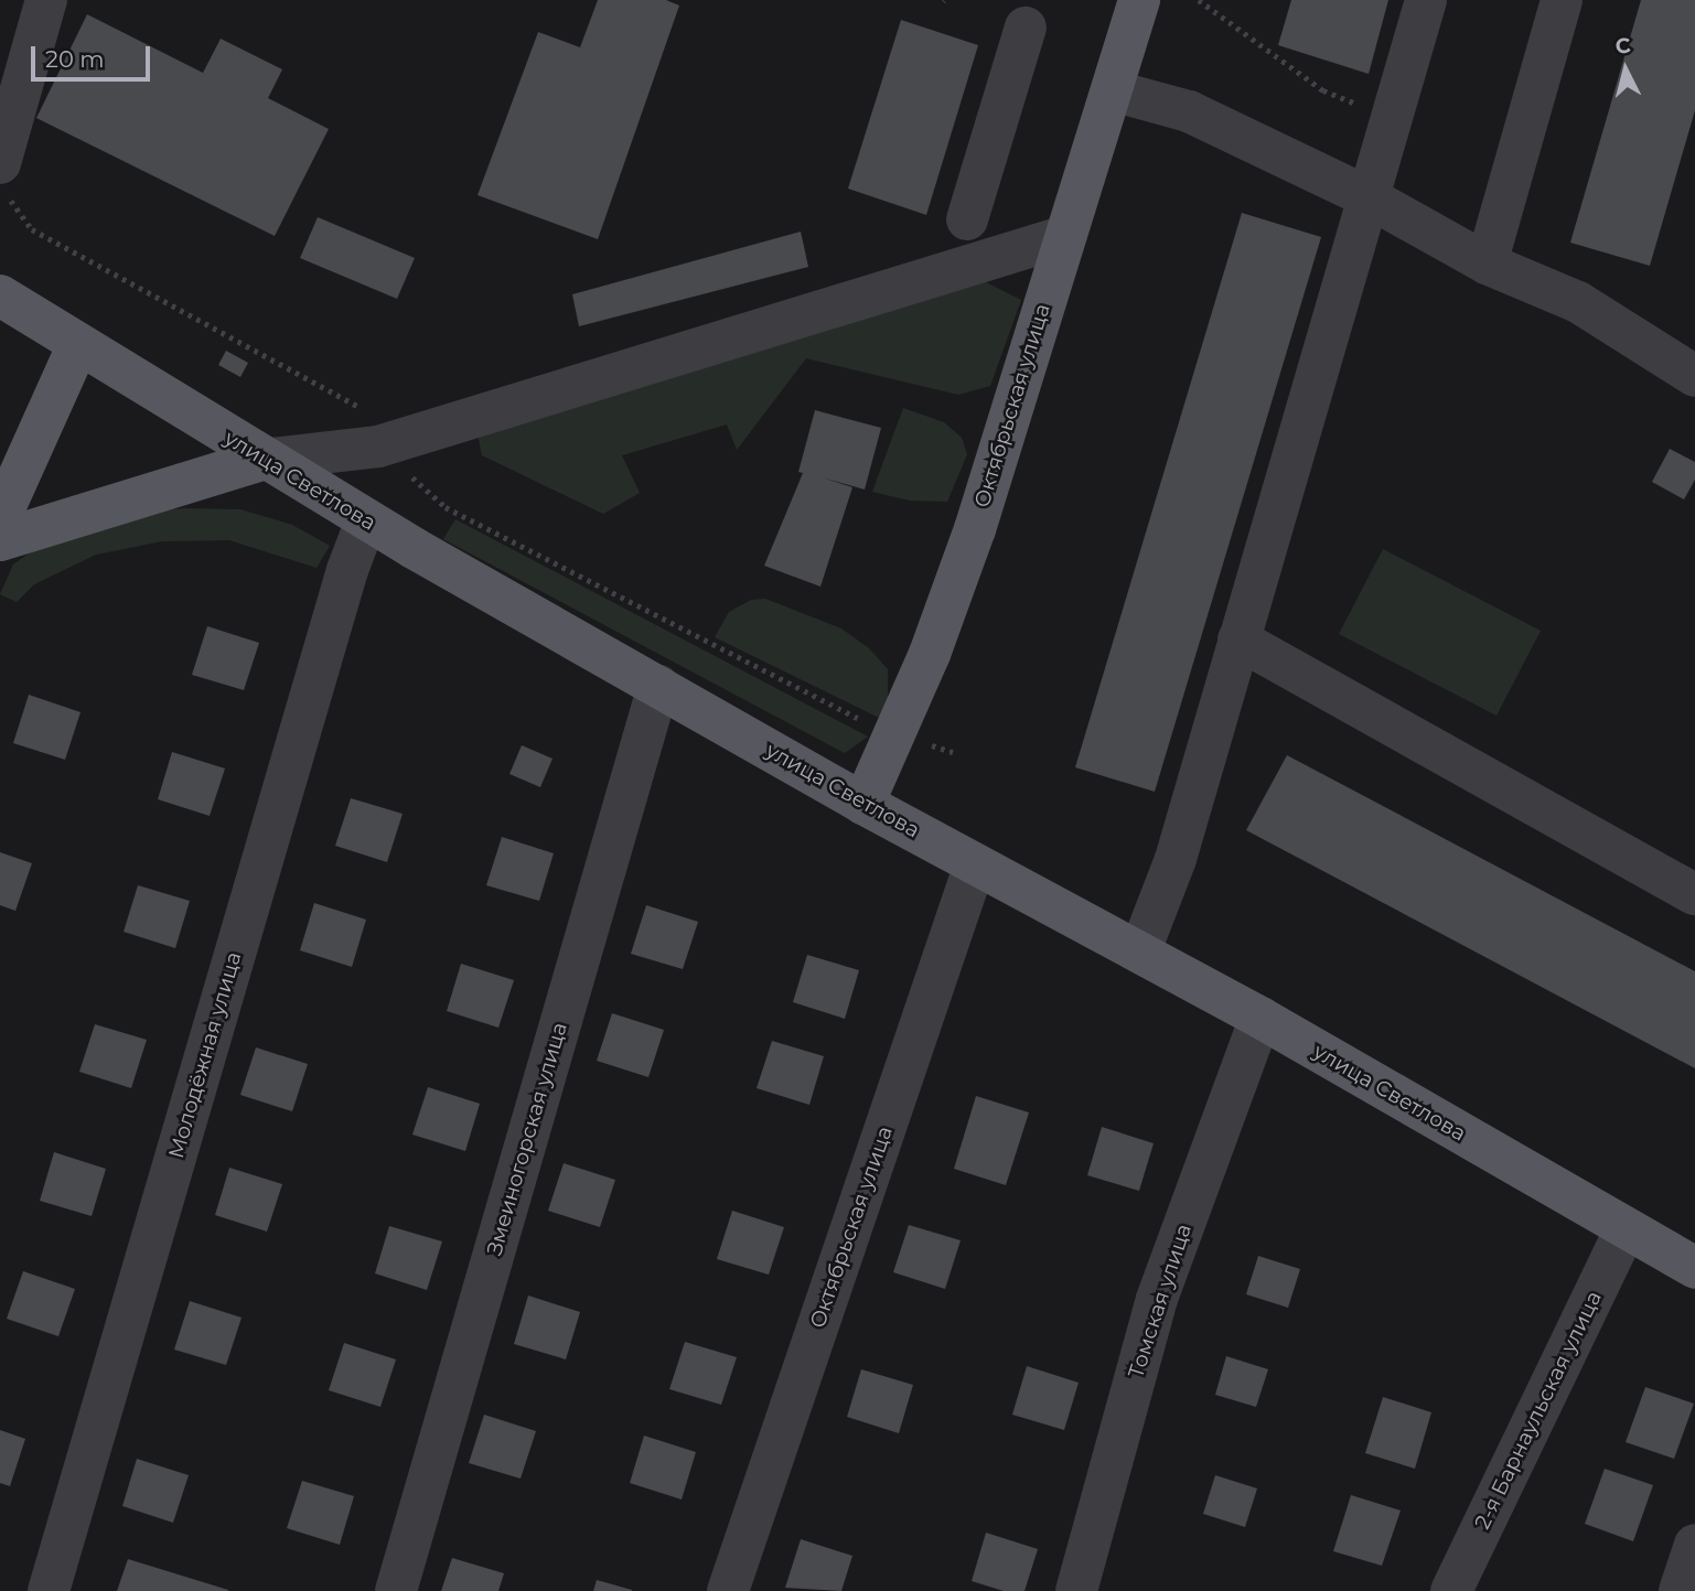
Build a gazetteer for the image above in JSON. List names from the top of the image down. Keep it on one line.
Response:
{"streets":{"main road":["Октябрьская улица","улица Светлова"],"street":["Молодёжная улица","Змеиногорская улица","Томская улица","2-я Барнаульская улица"]},"crossings":[["Октябрьская улица","улица Светлова"],["улица Светлова","Молодёжная улица"],["улица Светлова","Змеиногорская улица"],["улица Светлова","Томская улица"],["улица Светлова","2-я Барнаульская улица"]],"scale_bar":"20 m","north":"top"}
